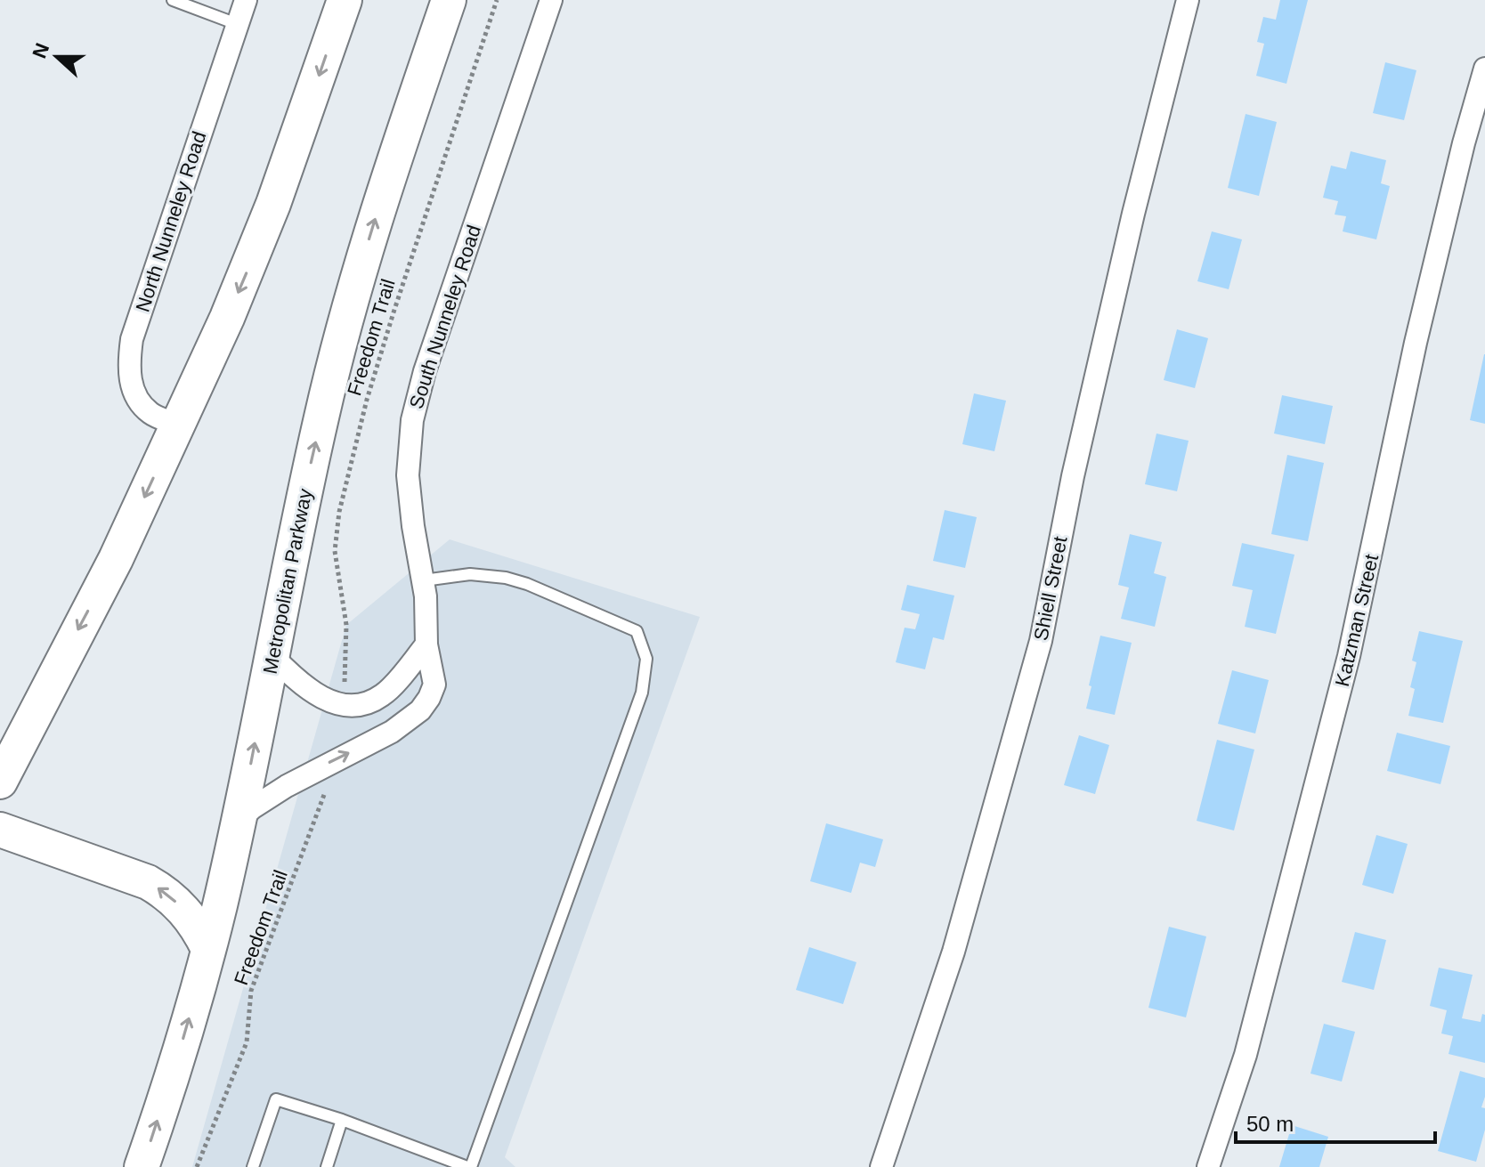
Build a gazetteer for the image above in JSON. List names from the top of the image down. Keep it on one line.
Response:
{"streets":{"main road":["Metropolitan Parkway"],"street":["North Nunneley Road","South Nunneley Road","Shiell Street","Katzman Street"],"path":["Freedom Trail"]},"crossings":[["South Nunneley Road","Metropolitan Parkway"]],"scale_bar":"50 m","north":"left"}
